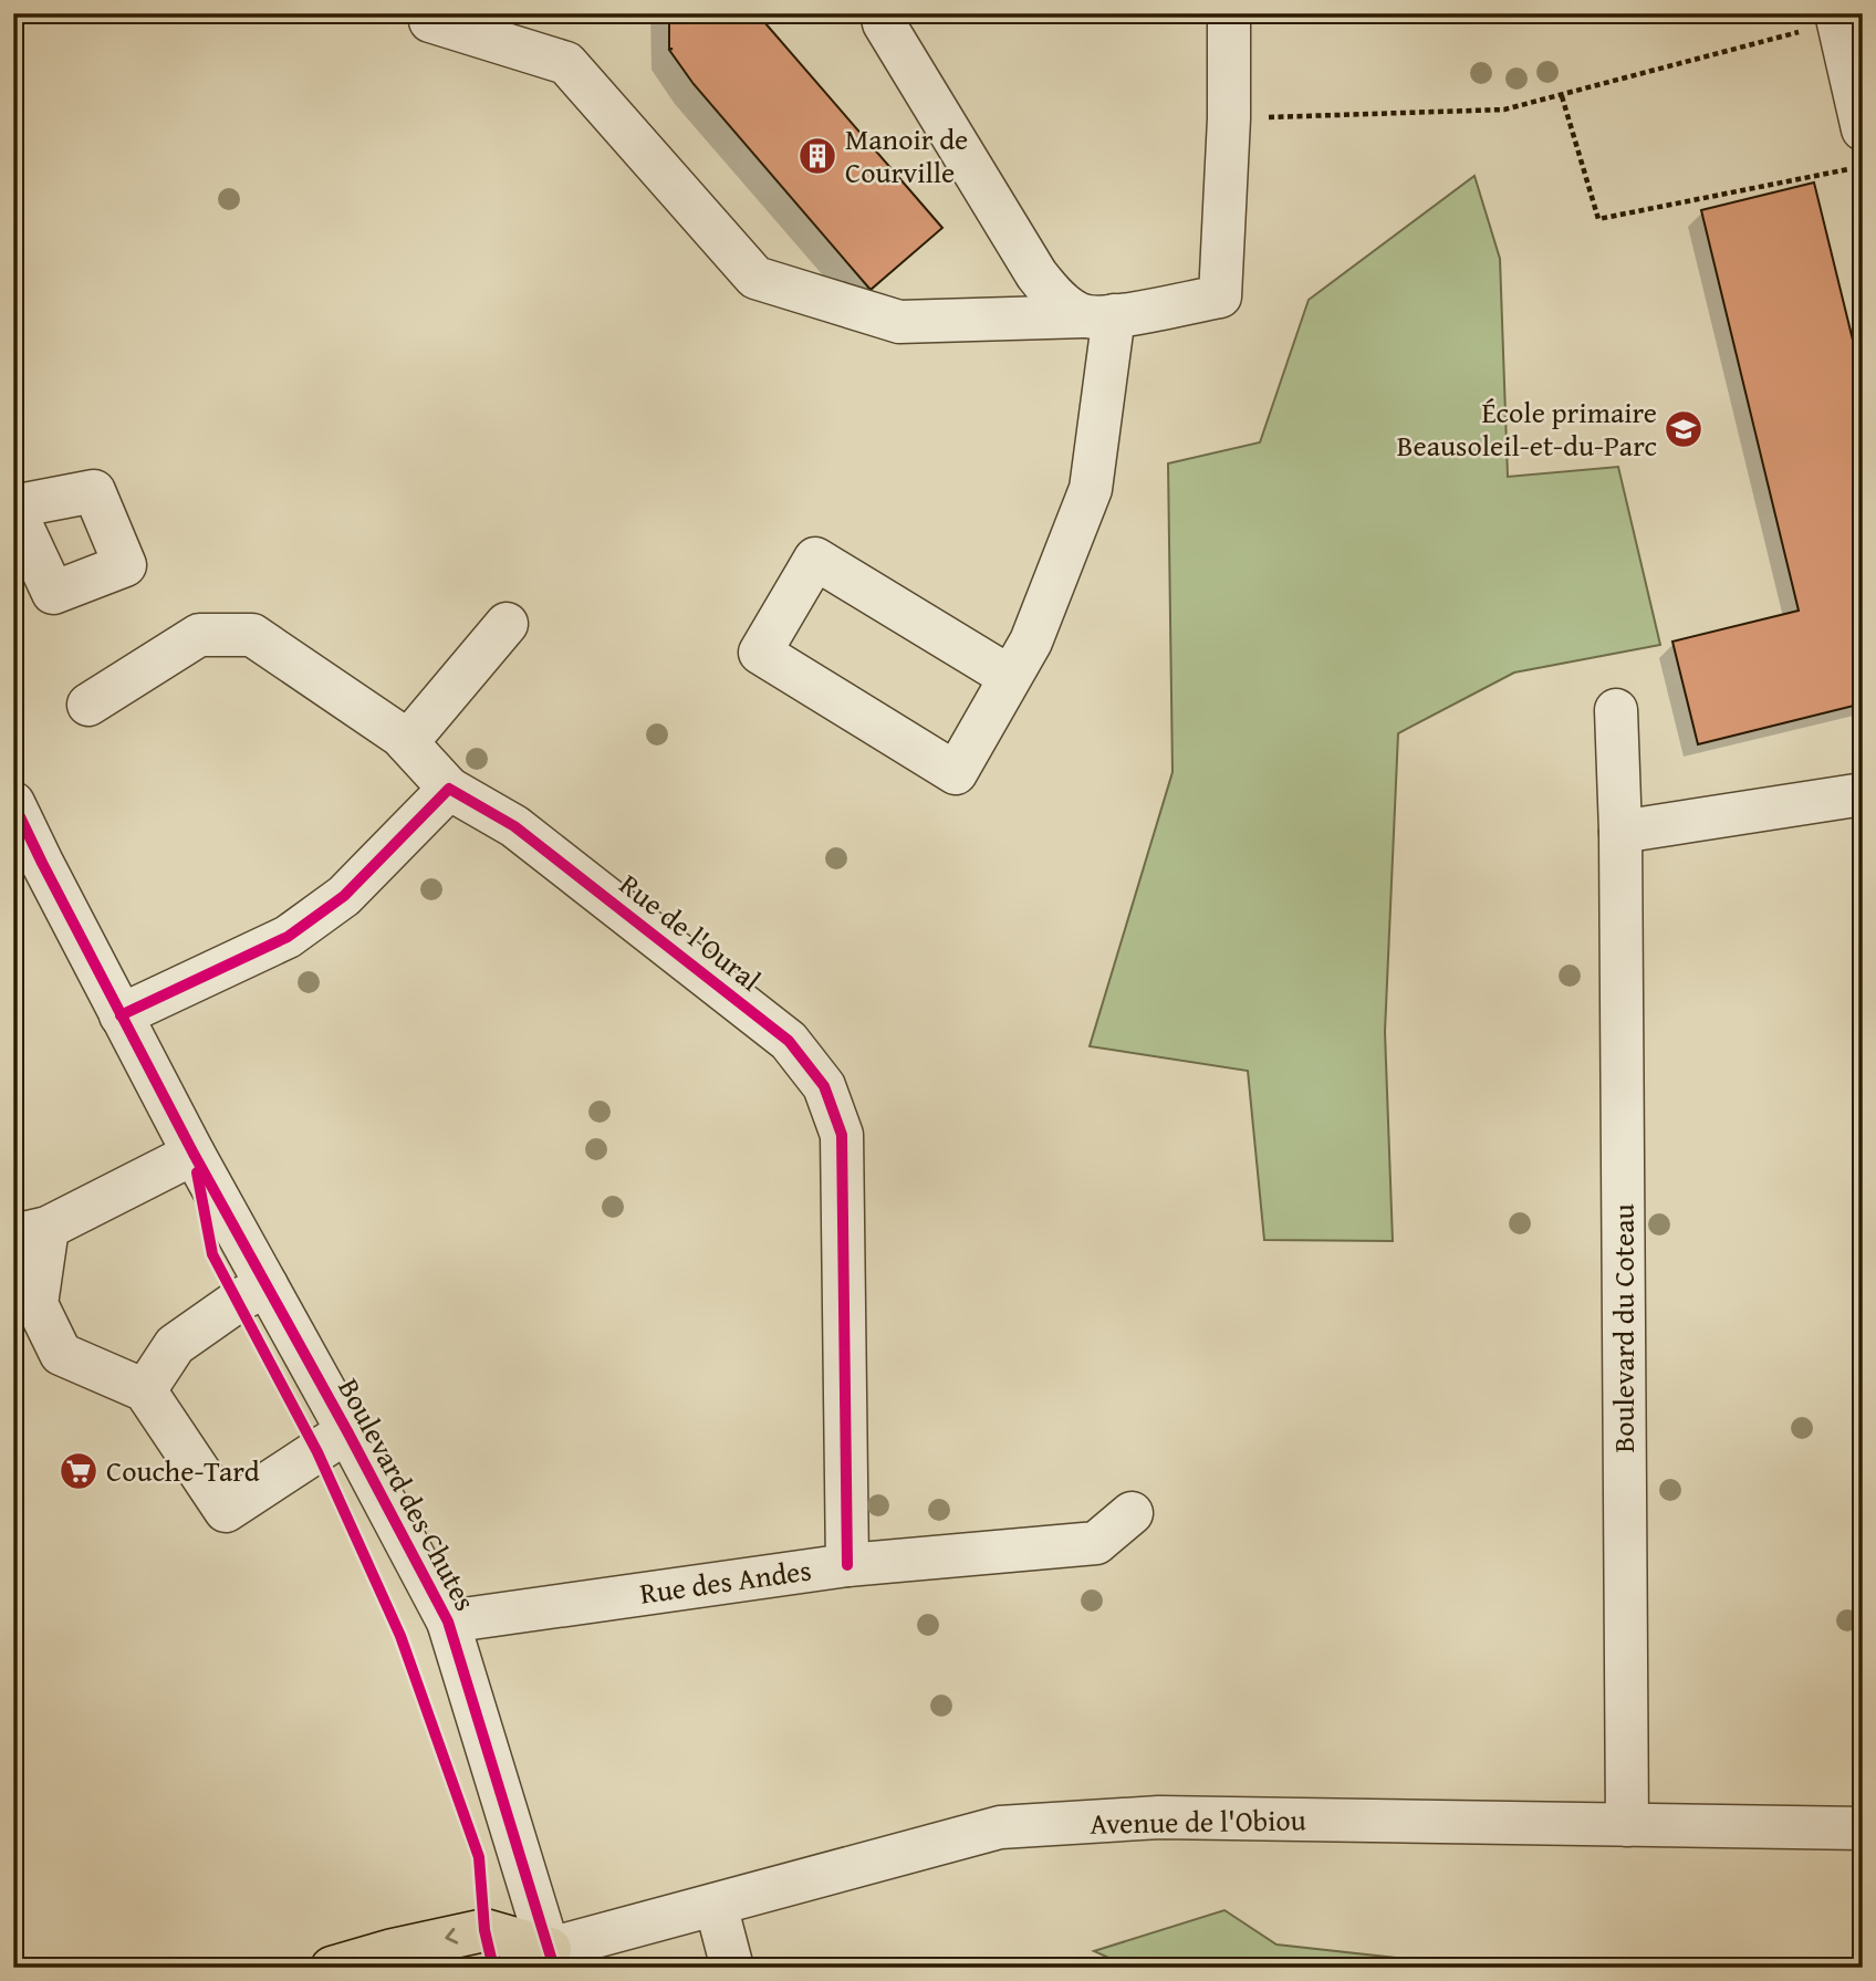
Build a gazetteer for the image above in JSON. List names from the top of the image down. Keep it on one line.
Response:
{"streets":{"street":["Rue de l'Oural","Boulevard du Coteau","Boulevard des Chutes","Rue des Andes","Avenue de l'Obiou"]},"crossings":[["Rue de l'Oural","Rue des Andes"],["Boulevard du Coteau","Avenue de l'Obiou"],["Boulevard des Chutes","Rue des Andes"],["Boulevard des Chutes","Avenue de l'Obiou"]],"places":{"building":["Manoir de Courville"],"school or university":["École primaire Beausoleil-et-du-Parc"],"supermarket":["Couche-Tard"]}}
